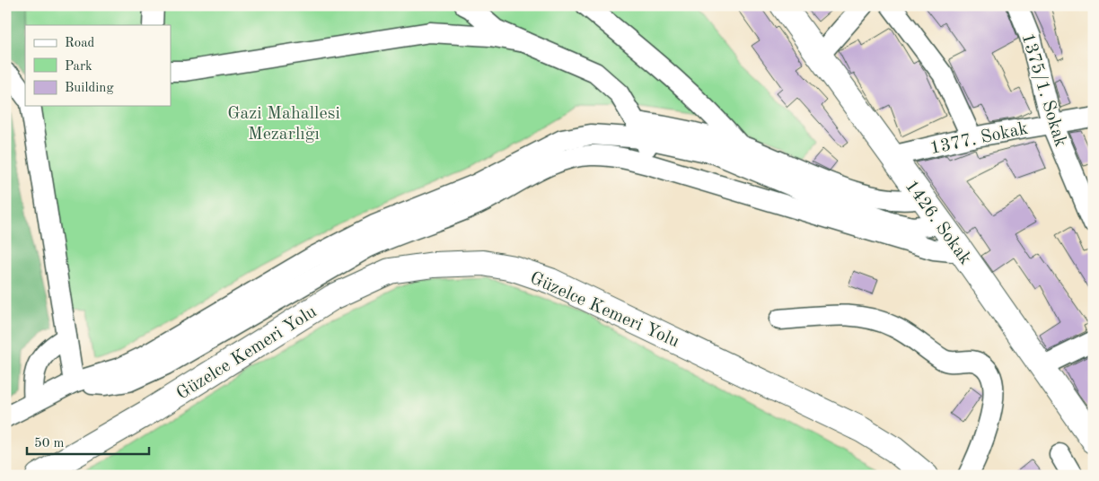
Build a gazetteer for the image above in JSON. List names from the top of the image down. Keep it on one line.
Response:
{"streets":{"main road":["1426. Sokak","Güzelce Kemeri Yolu"],"street":["1375/1. Sokak","1377. Sokak"]},"crossings":[["1375/1. Sokak","1377. Sokak"],["1377. Sokak","1426. Sokak"]],"parks":["Gazi Mahallesi Mezarlığı"],"legend":["Road","Park","Building"],"scale_bar":"50 m"}
